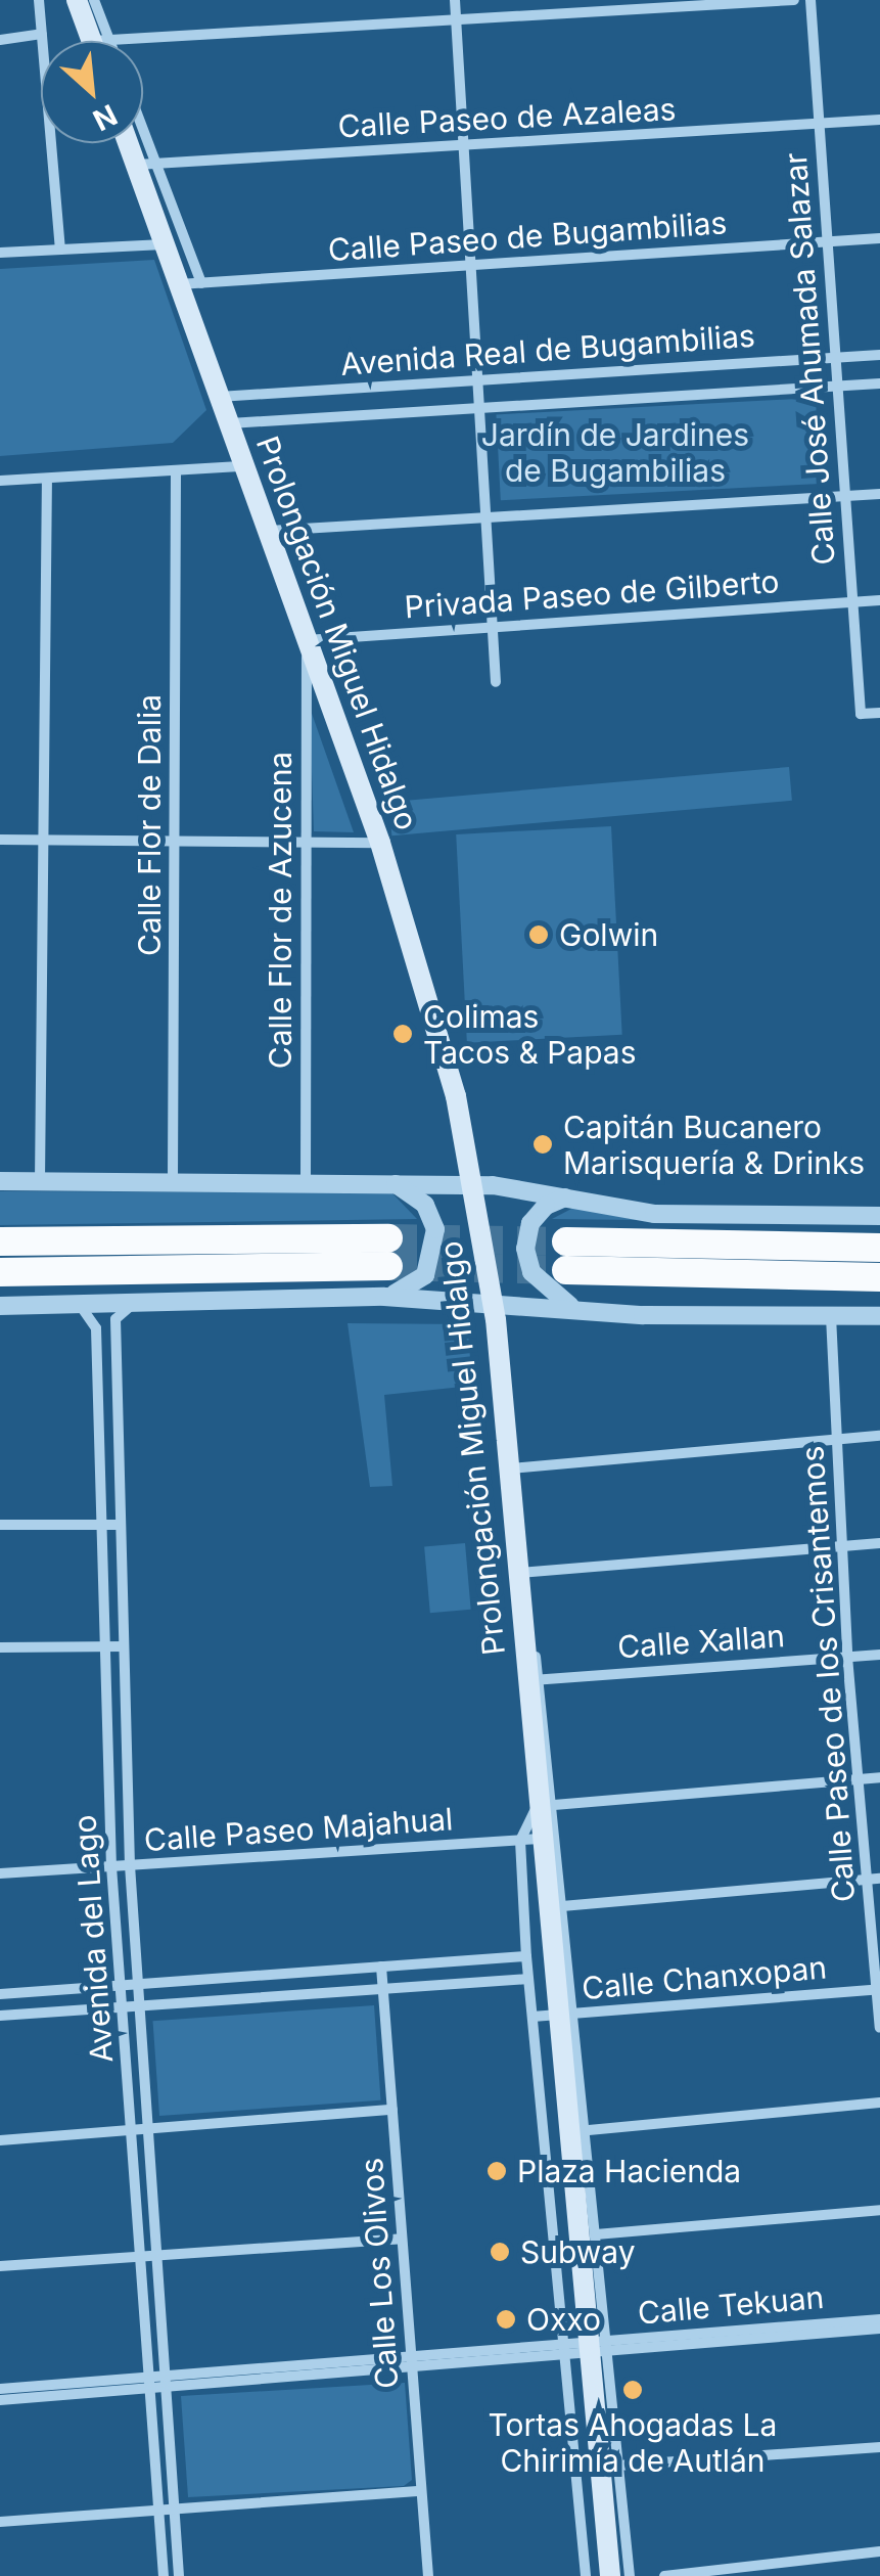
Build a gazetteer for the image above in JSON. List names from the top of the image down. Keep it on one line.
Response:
{"streets":{"main road":["Prolongación Miguel Hidalgo"],"street":["Calle Paseo de Azaleas","Calle Paseo de Bugambilias","Avenida Real de Bugambilias","Calle José Ahumada Salazar","Privada Paseo de Gilberto","Calle Flor de Dalia","Calle Flor de Azucena","Calle Xallan","Calle Paseo de los Crisantemos","Calle Paseo Majahual","Avenida del Lago","Calle Chanxopan","Calle Los Olivos","Calle Tekuan"]},"crossings":[["Calle Paseo de Azaleas","Calle José Ahumada Salazar"],["Calle Paseo de Azaleas","Prolongación Miguel Hidalgo"],["Calle Paseo de Bugambilias","Calle José Ahumada Salazar"],["Calle Paseo de Bugambilias","Prolongación Miguel Hidalgo"],["Avenida Real de Bugambilias","Calle José Ahumada Salazar"],["Avenida Real de Bugambilias","Prolongación Miguel Hidalgo"],["Calle José Ahumada Salazar","Privada Paseo de Gilberto"],["Privada Paseo de Gilberto","Prolongación Miguel Hidalgo"],["Privada Paseo de Gilberto","Calle Flor de Azucena"],["Prolongación Miguel Hidalgo","Calle Flor de Azucena"],["Prolongación Miguel Hidalgo","Calle Xallan"],["Prolongación Miguel Hidalgo","Calle Paseo Majahual"],["Prolongación Miguel Hidalgo","Calle Chanxopan"],["Prolongación Miguel Hidalgo","Calle Tekuan"],["Calle Xallan","Calle Paseo de los Crisantemos"],["Calle Paseo de los Crisantemos","Calle Chanxopan"],["Calle Paseo Majahual","Avenida del Lago"]],"parks":["Jardín de Jardines de Bugambilias"],"places":["Golwin","Colimas Tacos & Papas","Capitán Bucanero Marisquería & Drinks","Plaza Hacienda","Subway","Oxxo","Tortas Ahogadas La Chirimía de Autlán"],"north":"bottom right"}
